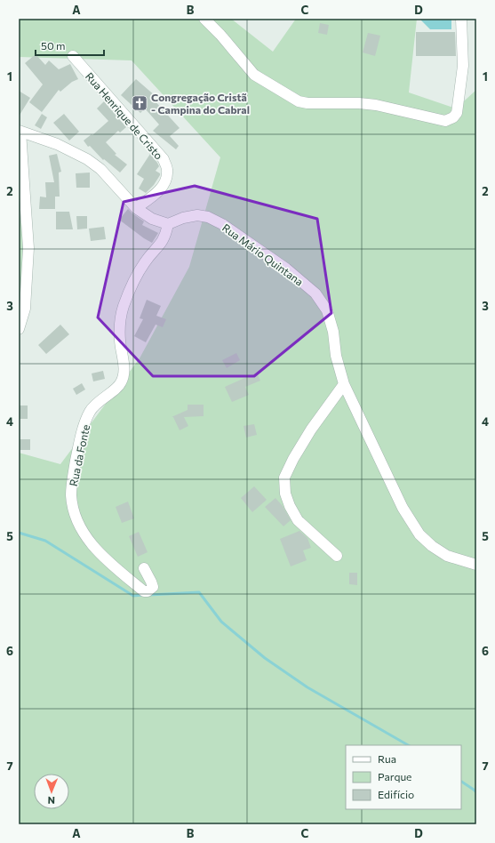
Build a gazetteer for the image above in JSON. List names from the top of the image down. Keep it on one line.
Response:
{"streets":{"street":["Rua Henrique de Cristo","Rua Mário Quintana","Rua da Fonte"]},"crossings":[["Rua Mário Quintana","Rua da Fonte"]],"places":{"church":["Congregação Cristã - Campina do Cabral"]},"legend":["Rua","Parque","Edifício"],"scale_bar":"50 m","north":"bottom","grid":{"columns":["A","B","C","D"],"rows":["1","2","3","4","5","6","7"]}}
